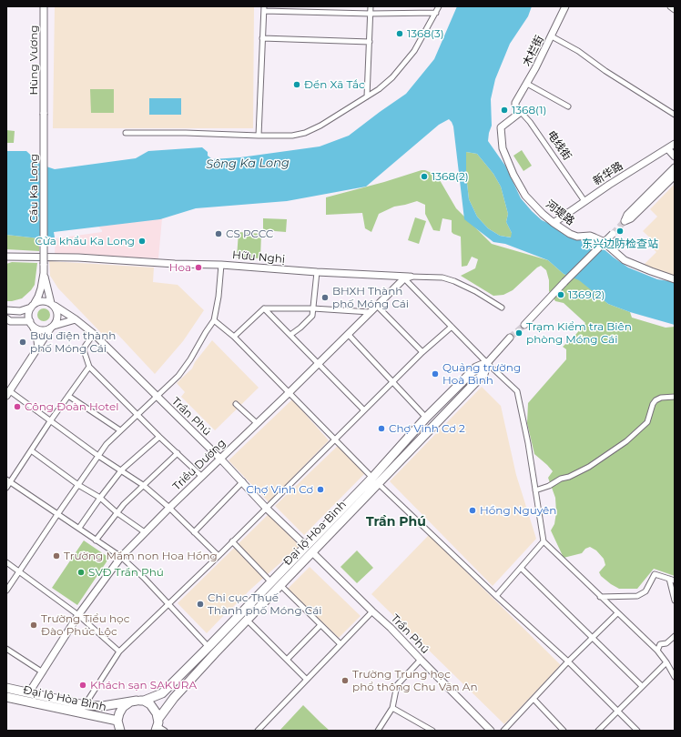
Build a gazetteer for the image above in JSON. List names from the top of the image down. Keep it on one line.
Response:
{"streets":{"highway":["Đại lộ Hòa Bình"],"street":["木栏街","Hùng Vương","电线街","新华路","Cầu Ka Long","河堤路","Hữu Nghị","Trần Phú","Triều Dương"]},"crossings":[["木栏街","电线街"],["Hùng Vương","Cầu Ka Long"],["电线街","新华路"],["电线街","河堤路"],["新华路","河堤路"],["Hữu Nghị","Triều Dương"],["Trần Phú","Triều Dương"],["Trần Phú","Đại lộ Hòa Bình"],["Triều Dương","Đại lộ Hòa Bình"]],"districts":["Trần Phú"],"water":["Sông Ka Long"],"places":["1368(3)","Đền Xã Tắc","1368(1)","1368(2)","东兴边防检查站","CS PCCC","Cửa khẩu Ka Long","Hoa","1369(2)","BHXH Thành phố Móng Cái","Trạm Kiểm tra Biên phòng Móng Cái","Bưu điện thành phố Móng Cái","Quảng trường Hoà Bình","Công Đoàn Hotel","Chợ Vinh Cơ 2","Chợ Vinh Cơ","Hồng Nguyên","Trường Mầm non Hoa Hồng","SVĐ Trần Phú","Chi cục Thuế Thành phố Móng Cái","Trường Tiểu học Đào Phúc Lộc","Trường Trung học phổ thông Chu Văn An","Khách sạn SAKURA"]}
